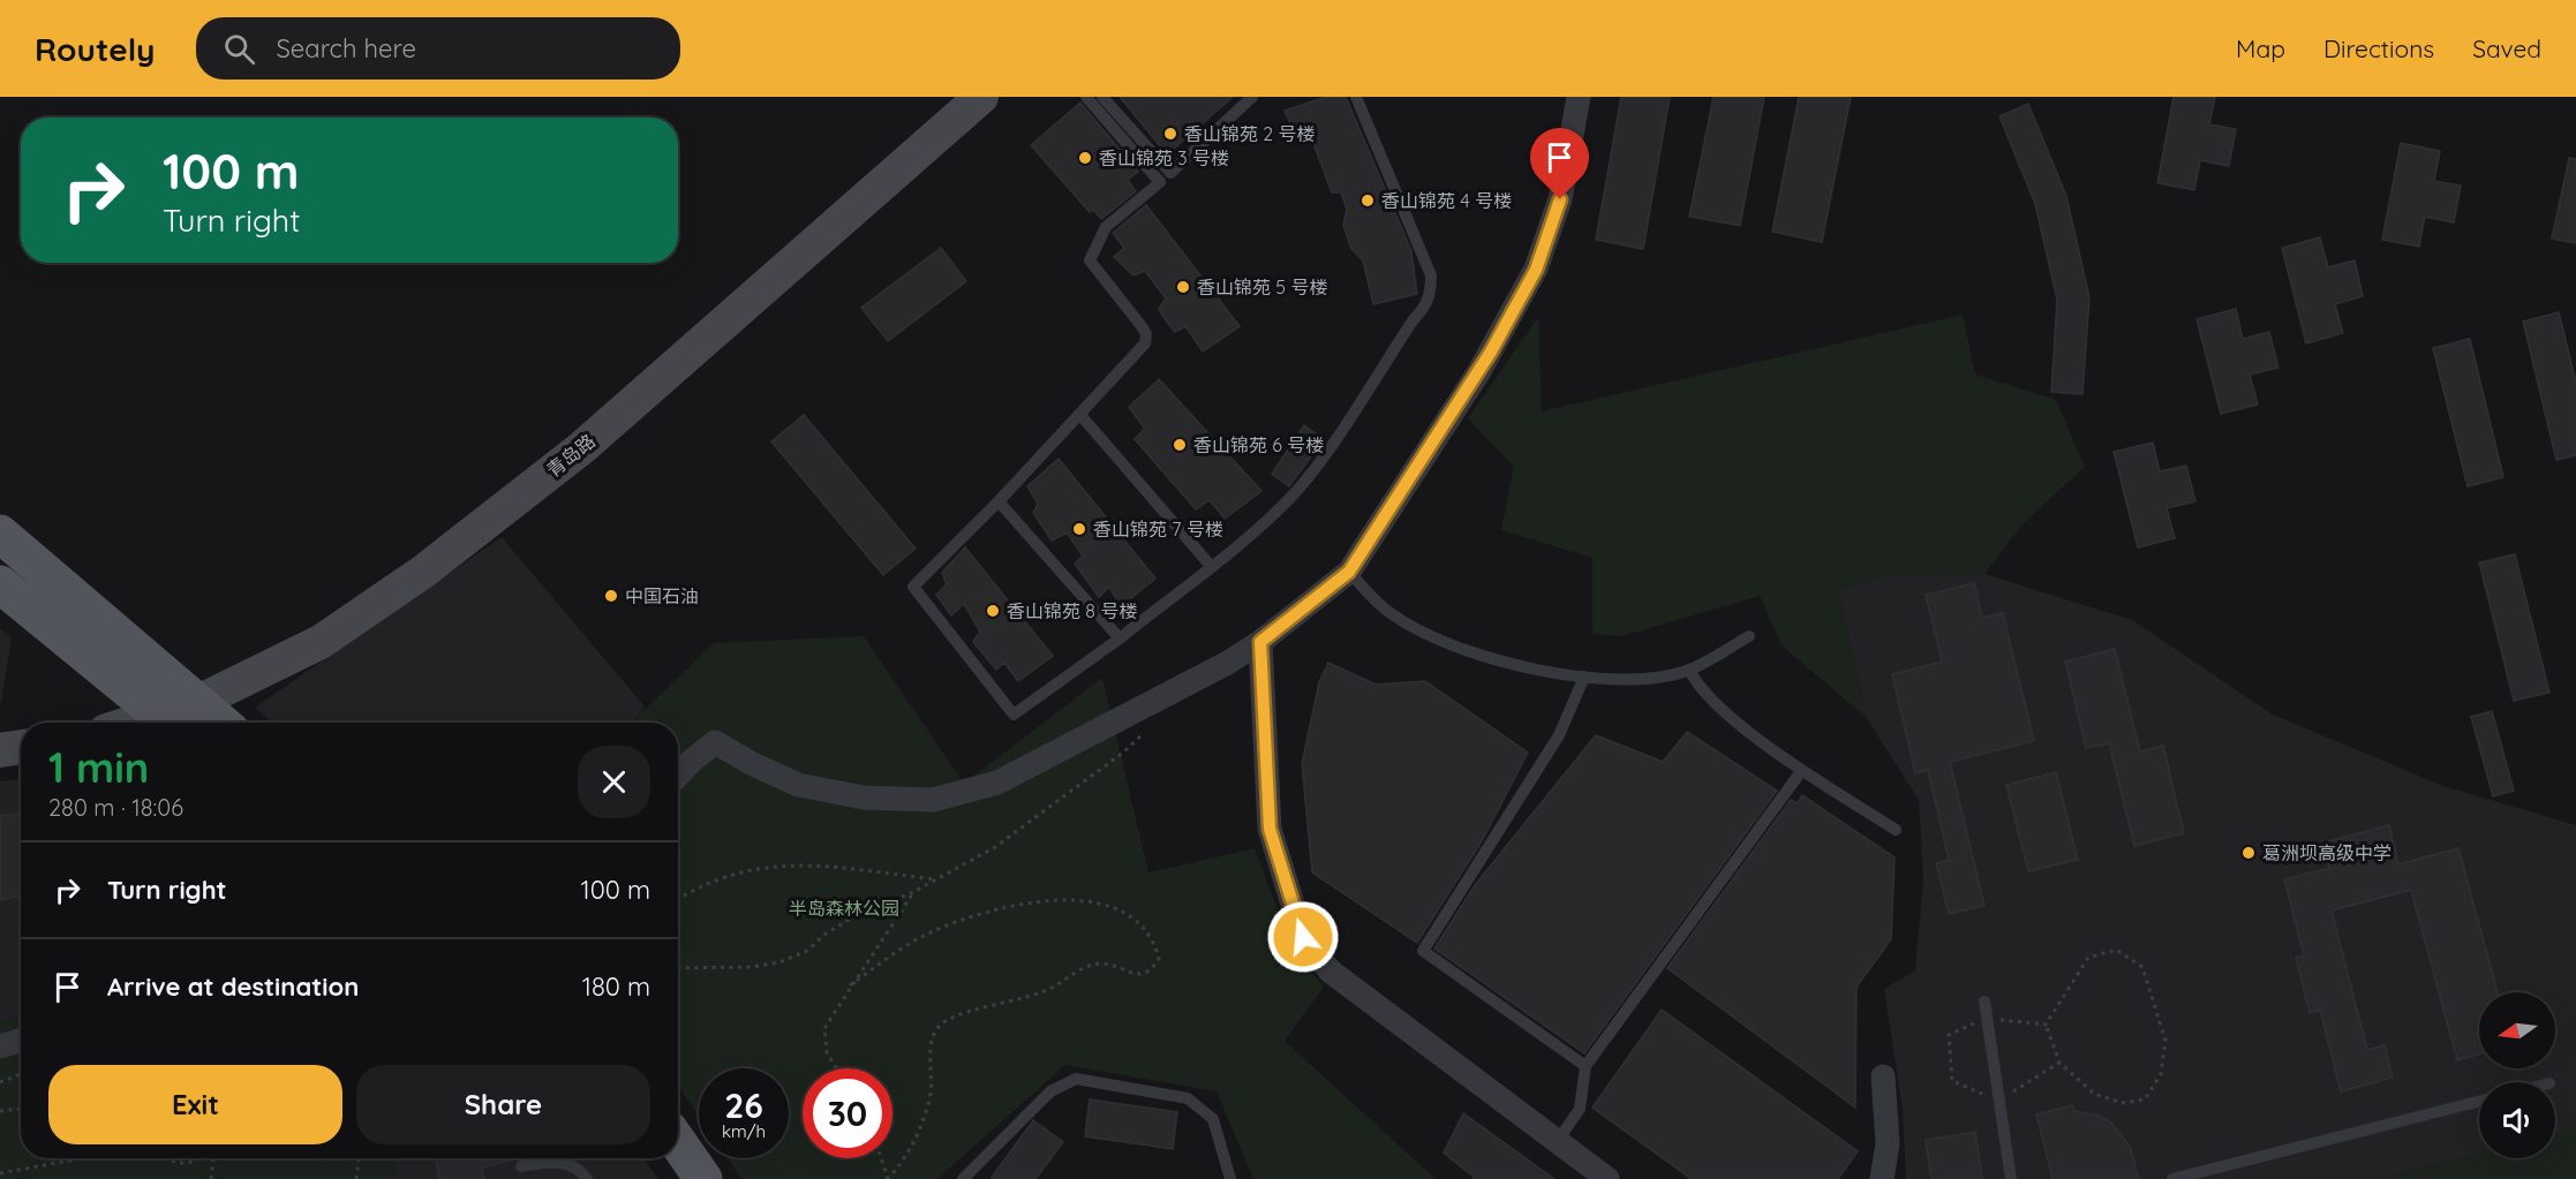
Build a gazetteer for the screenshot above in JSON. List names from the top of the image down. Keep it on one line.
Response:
{"streets":{"street":["青岛路"]},"parks":["半岛森林公园"],"places":["香山锦苑 2 号楼","香山锦苑 3 号楼","香山锦苑 4 号楼","香山锦苑 5 号楼","香山锦苑 6 号楼","香山锦苑 7 号楼","中国石油","香山锦苑 8 号楼","葛洲坝高级中学"],"north":"left","page":{"header":"Routely","search":"Search here","nav":["Map","Directions","Saved"],"turn":["100 m","Turn right"],"heading":["1 min","280 m · 18:06"],"list":[{"name":"Turn right","value":"100 m"},{"name":"Arrive at destination","value":"180 m"}],"buttons":["Exit","Share"],"speed":"26 km/h","limit":"30"}}
